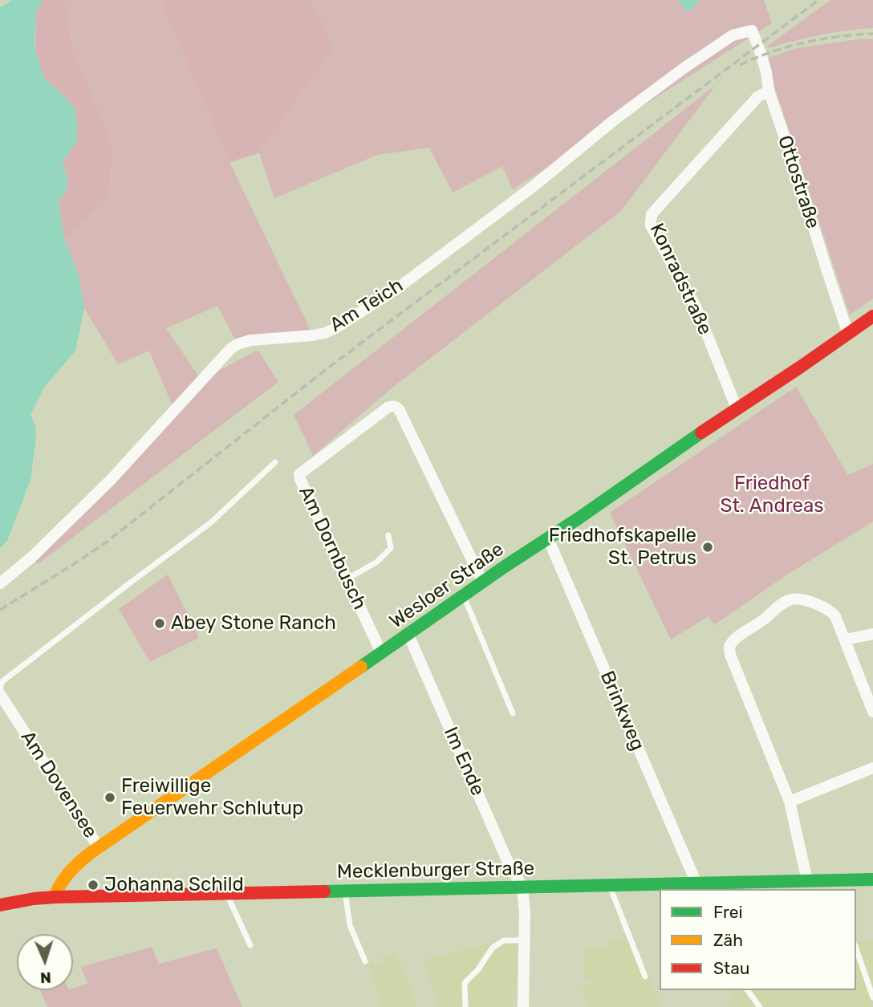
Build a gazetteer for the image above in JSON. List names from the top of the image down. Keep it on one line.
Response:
{"streets":{"street":["Ottostraße","Konradstraße","Am Teich","Am Dornbusch","Wesloer Straße","Brinkweg","Im Ende","Am Dovensee","Mecklenburger Straße"]},"crossings":[["Ottostraße","Konradstraße"],["Ottostraße","Am Teich"],["Ottostraße","Wesloer Straße"],["Konradstraße","Wesloer Straße"],["Am Dornbusch","Wesloer Straße"],["Wesloer Straße","Brinkweg"],["Wesloer Straße","Im Ende"],["Wesloer Straße","Am Dovensee"],["Wesloer Straße","Mecklenburger Straße"],["Brinkweg","Mecklenburger Straße"],["Im Ende","Mecklenburger Straße"]],"parks":["Friedhof St. Andreas"],"places":["Friedhofskapelle St. Petrus","Abey Stone Ranch","Freiwillige Feuerwehr Schlutup","Johanna Schild"],"legend":["Frei","Zäh","Stau"],"north":"bottom"}
